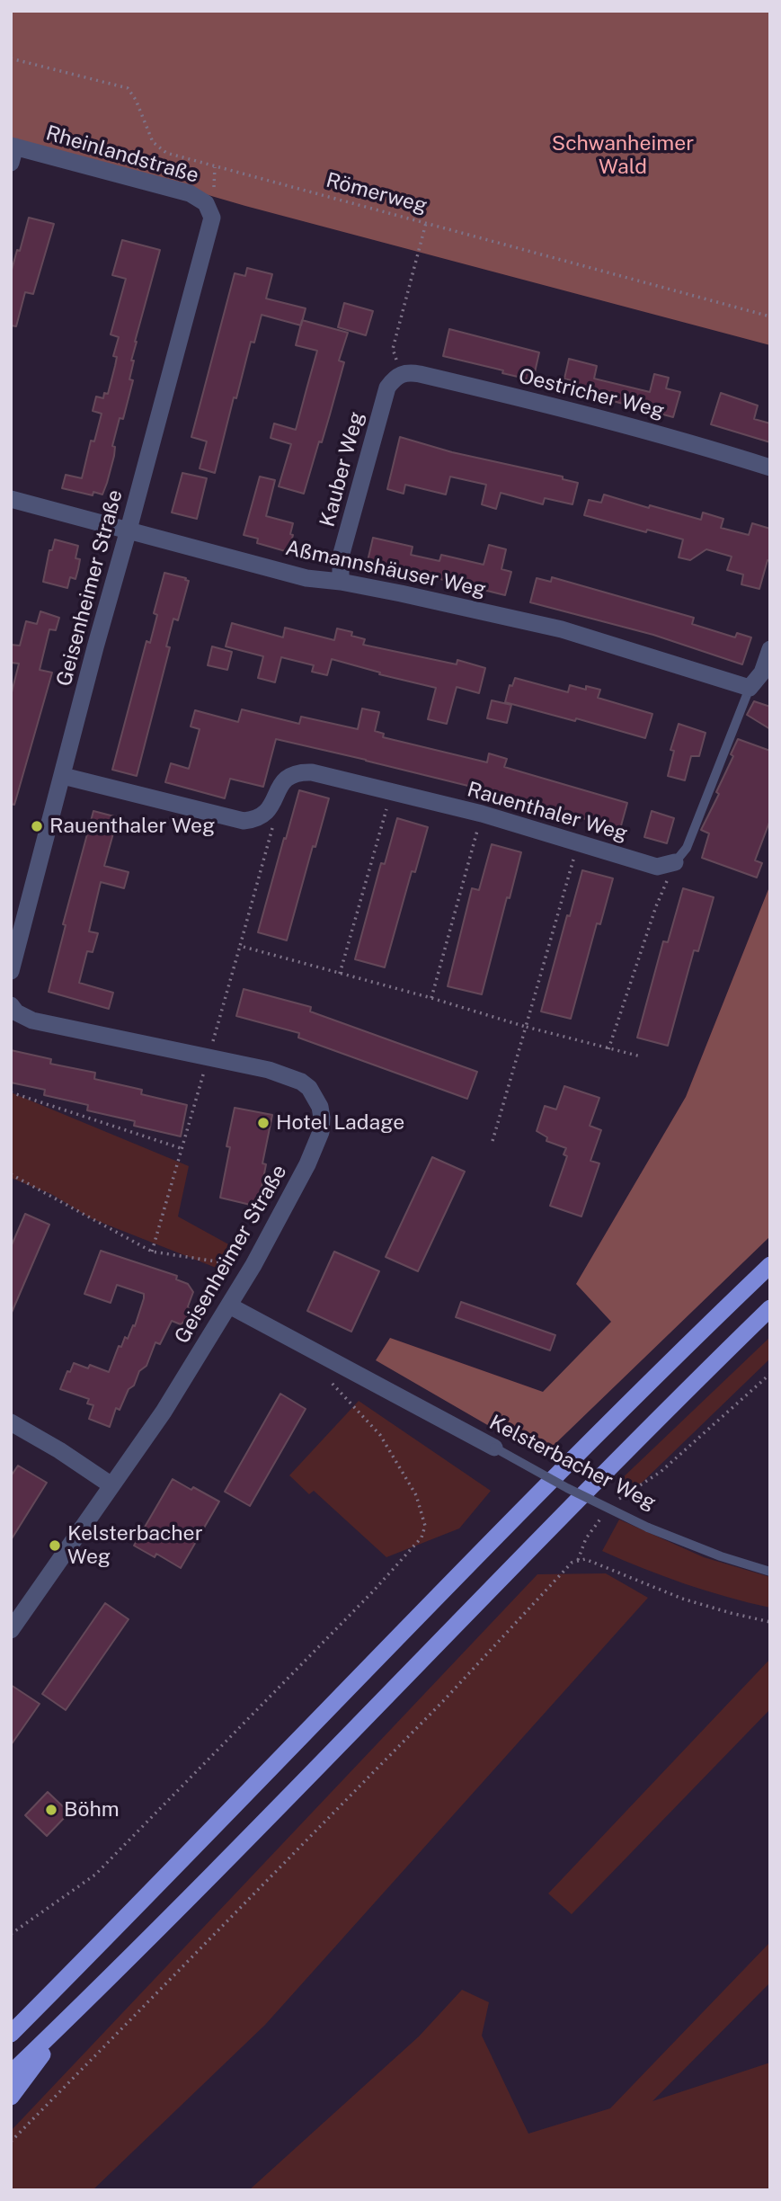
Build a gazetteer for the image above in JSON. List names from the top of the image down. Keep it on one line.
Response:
{"streets":{"street":["Rheinlandstraße","Oestricher Weg","Kauber Weg","Aßmannshäuser Weg","Geisenheimer Straße","Rauenthaler Weg","Kelsterbacher Weg"],"path":["Römerweg"]},"crossings":[["Rheinlandstraße","Geisenheimer Straße"],["Oestricher Weg","Kauber Weg"],["Kauber Weg","Aßmannshäuser Weg"],["Aßmannshäuser Weg","Geisenheimer Straße"],["Geisenheimer Straße","Kelsterbacher Weg"]],"parks":["Schwanheimer Wald"],"places":["Rauenthaler Weg","Hotel Ladage","Kelsterbacher Weg","Böhm"]}
